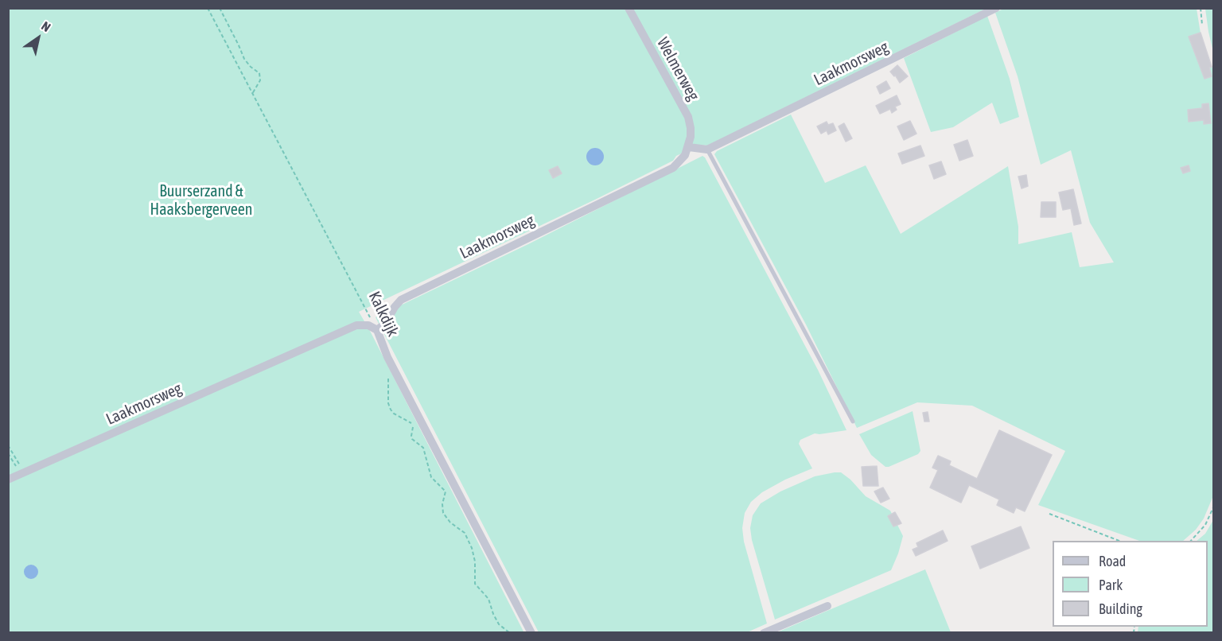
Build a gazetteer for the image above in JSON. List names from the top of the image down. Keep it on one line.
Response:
{"streets":{"street":["Laakmorsweg","Welmerweg","Kalkdijk"]},"crossings":[["Laakmorsweg","Welmerweg"],["Laakmorsweg","Kalkdijk"]],"parks":["Buurserzand & Haaksbergerveen"],"legend":["Road","Park","Building"],"north":"top right"}
